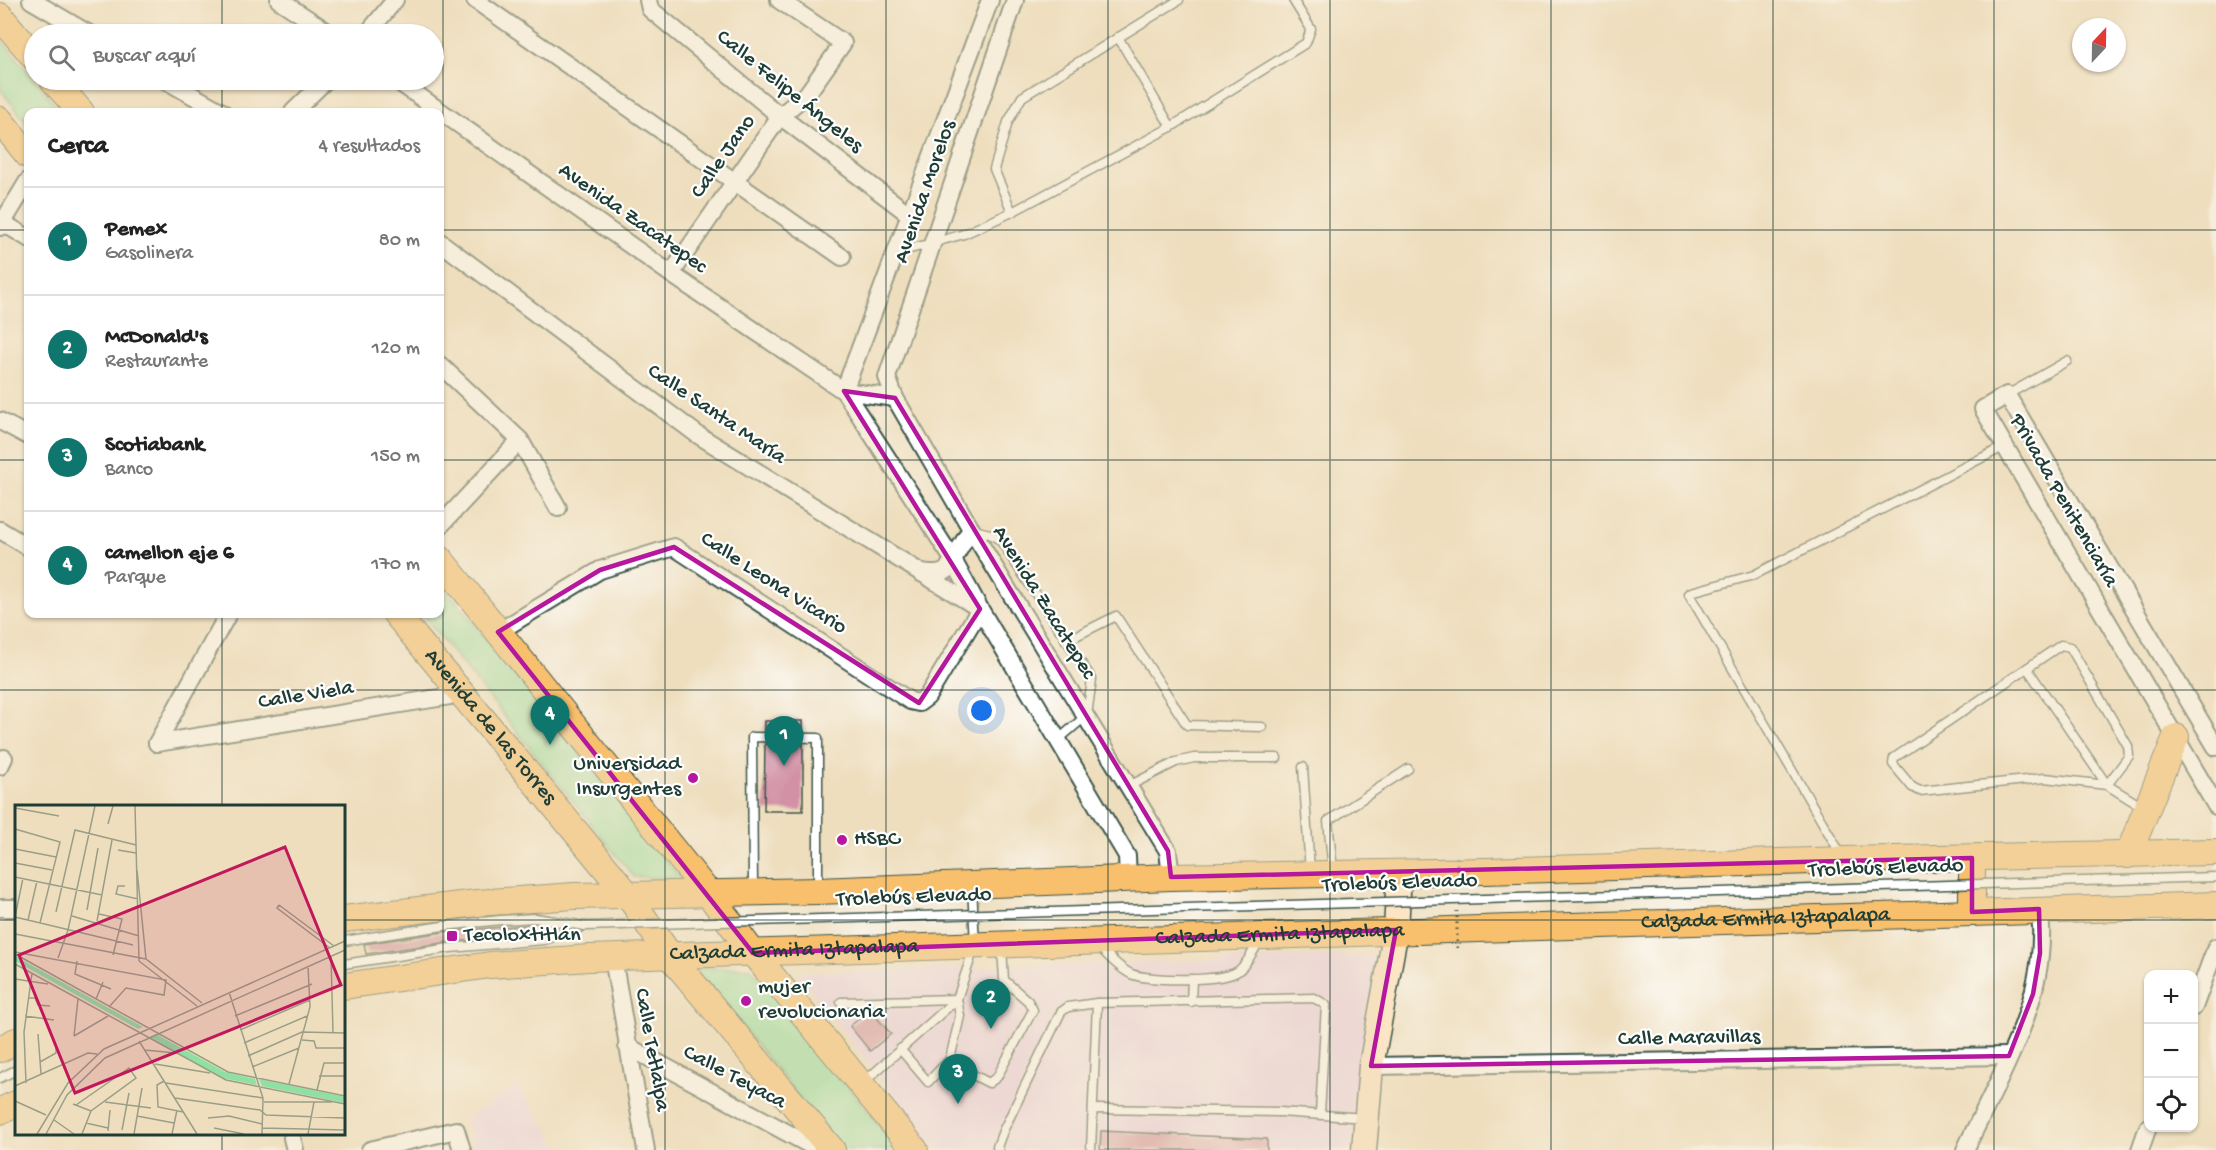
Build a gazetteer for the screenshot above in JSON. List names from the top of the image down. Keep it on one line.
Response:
{"streets":{"main road":["Avenida de las Torres","Calzada Ermita Iztapalapa"],"street":["Calle Felipe Ángeles","Calle Jano","Avenida Morelos","Avenida Zacatepec","Calle Santa María","Privada Penitenciaría","Calle Leona Vicario","Calle Viela","Calle Maravillas","Calle Tetlalpa","Calle Teyaca"],"lane":["Trolebús Elevado"]},"crossings":[["Calle Felipe Ángeles","Calle Jano"],["Calle Felipe Ángeles","Avenida Morelos"],["Calle Jano","Avenida Zacatepec"],["Avenida Morelos","Avenida Zacatepec"],["Avenida Zacatepec","Calle Santa María"],["Avenida Zacatepec","Calle Leona Vicario"],["Calle Santa María","Calle Leona Vicario"],["Calle Viela","Avenida de las Torres"],["Avenida de las Torres","Calzada Ermita Iztapalapa"],["Calzada Ermita Iztapalapa","Calle Tetlalpa"],["Calle Tetlalpa","Calle Teyaca"]],"places":{"other":["Universidad Insurgentes","HSBC","mujer revolucionaria"],"transit":["Tecoloxtitlán"]},"north":"top","page":{"search":"Buscar aquí","heading":["Cerca","4 resultados"],"list":[{"mark":"1","name":"Pemex","note":"Gasolinera","value":"80 m"},{"mark":"2","name":"McDonald's","note":"Restaurante","value":"120 m"},{"mark":"3","name":"Scotiabank","note":"Banco","value":"150 m"},{"mark":"4","name":"camellon eje 6","note":"Parque","value":"170 m"}],"pins":["4","1","2","3"],"map_buttons":["+","−"]}}
